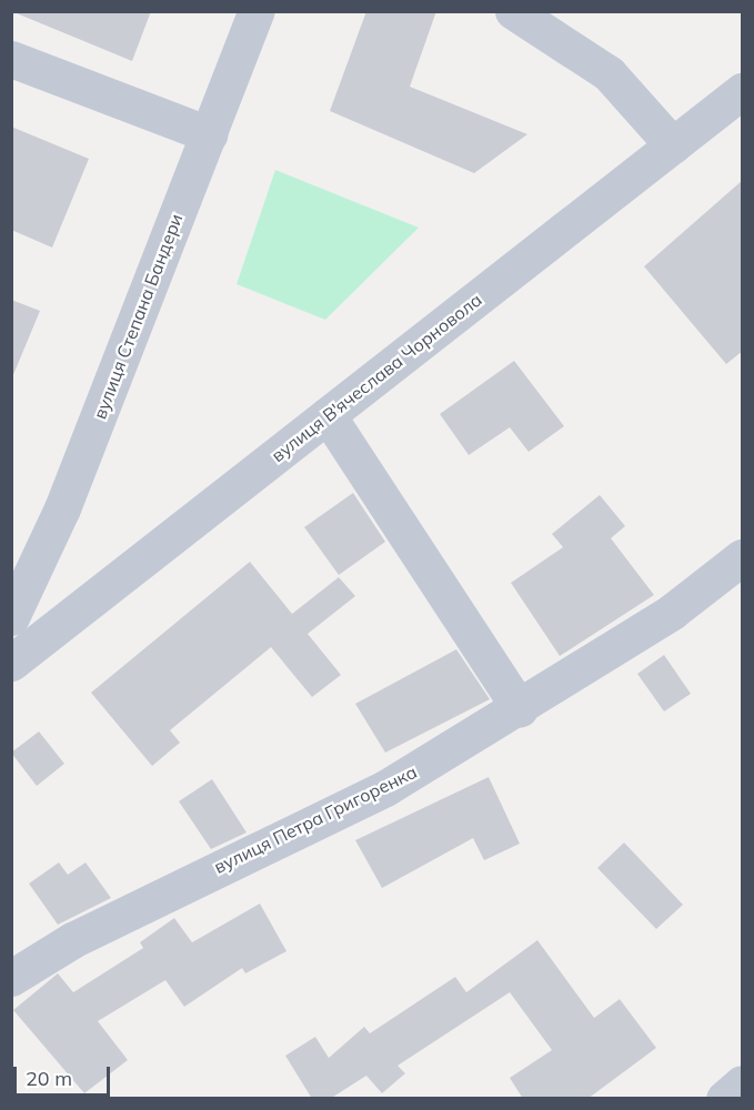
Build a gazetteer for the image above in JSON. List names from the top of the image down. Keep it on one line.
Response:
{"streets":{"street":["вулиця Степана Бандери","вулиця В'ячеслава Чорновола","вулиця Петра Григоренка"]},"scale_bar":"20 m"}
